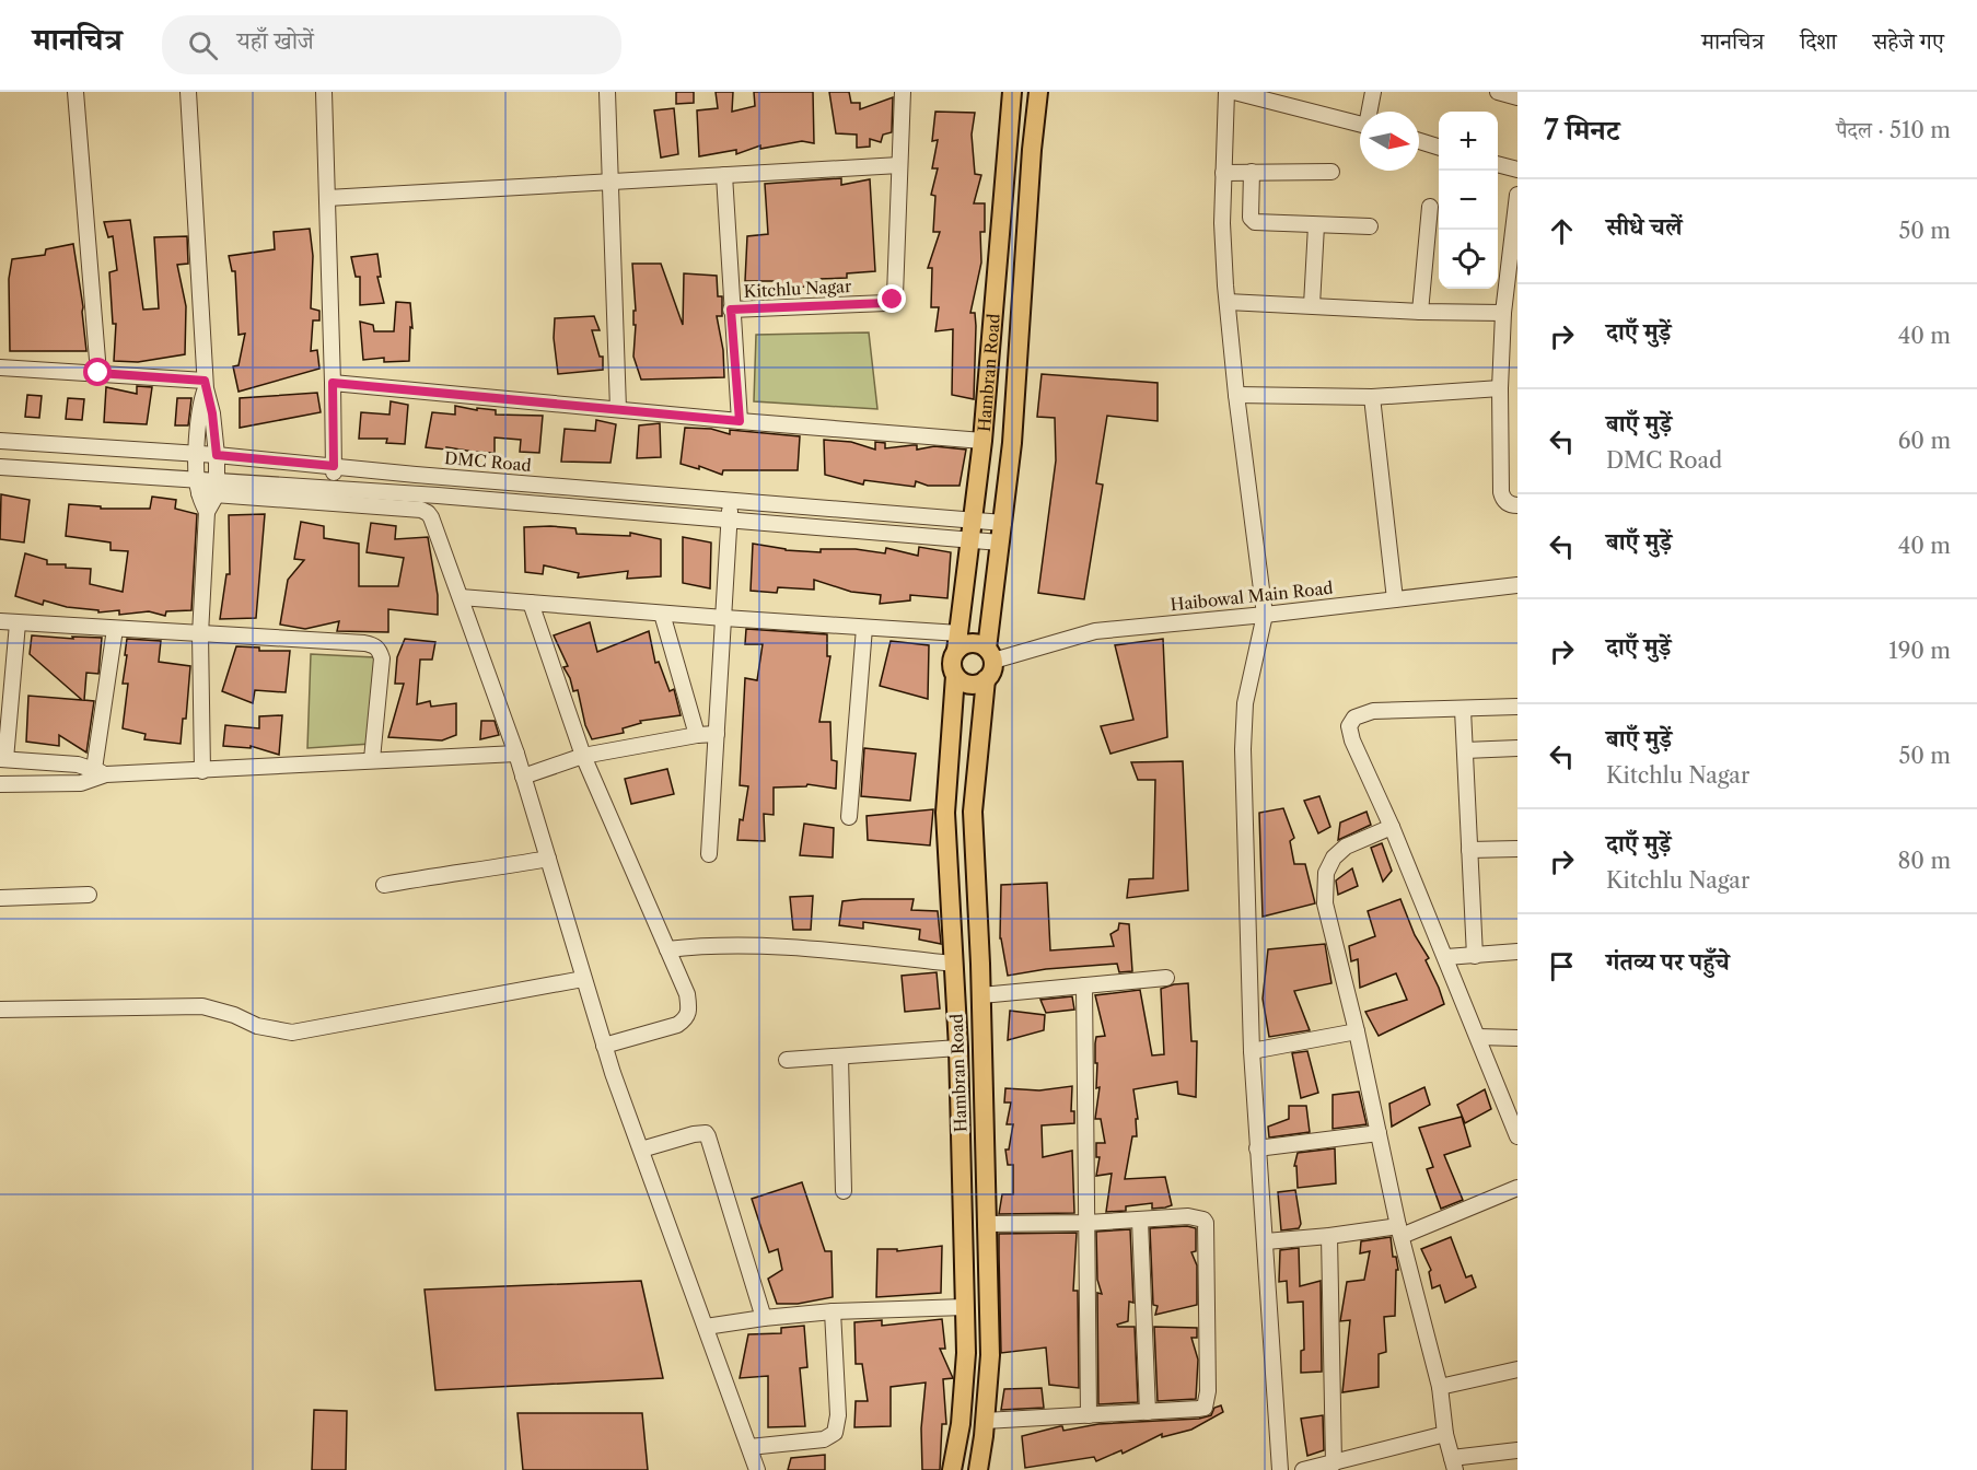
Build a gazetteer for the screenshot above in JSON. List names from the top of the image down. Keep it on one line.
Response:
{"streets":{"main road":["Hambran Road"],"street":["Kitchlu Nagar","DMC Road","Haibowal Main Road"]},"crossings":[["Hambran Road","DMC Road"],["Hambran Road","Haibowal Main Road"]],"north":"right","page":{"header":"मानचित्र","search":"यहाँ खोजें","nav":["मानचित्र","दिशा","सहेजे गए"],"heading":["7 मिनट","पैदल · 510 m"],"map_buttons":["+","−"],"list":[["सीधे चलें","50 m"],["दाएँ मुड़ें","40 m"],["बाएँ मुड़ें","DMC Road","60 m"],["बाएँ मुड़ें","40 m"],["दाएँ मुड़ें","190 m"],["बाएँ मुड़ें","Kitchlu Nagar","50 m"],["दाएँ मुड़ें","Kitchlu Nagar","80 m"],"गंतव्य पर पहुँचे"]}}
